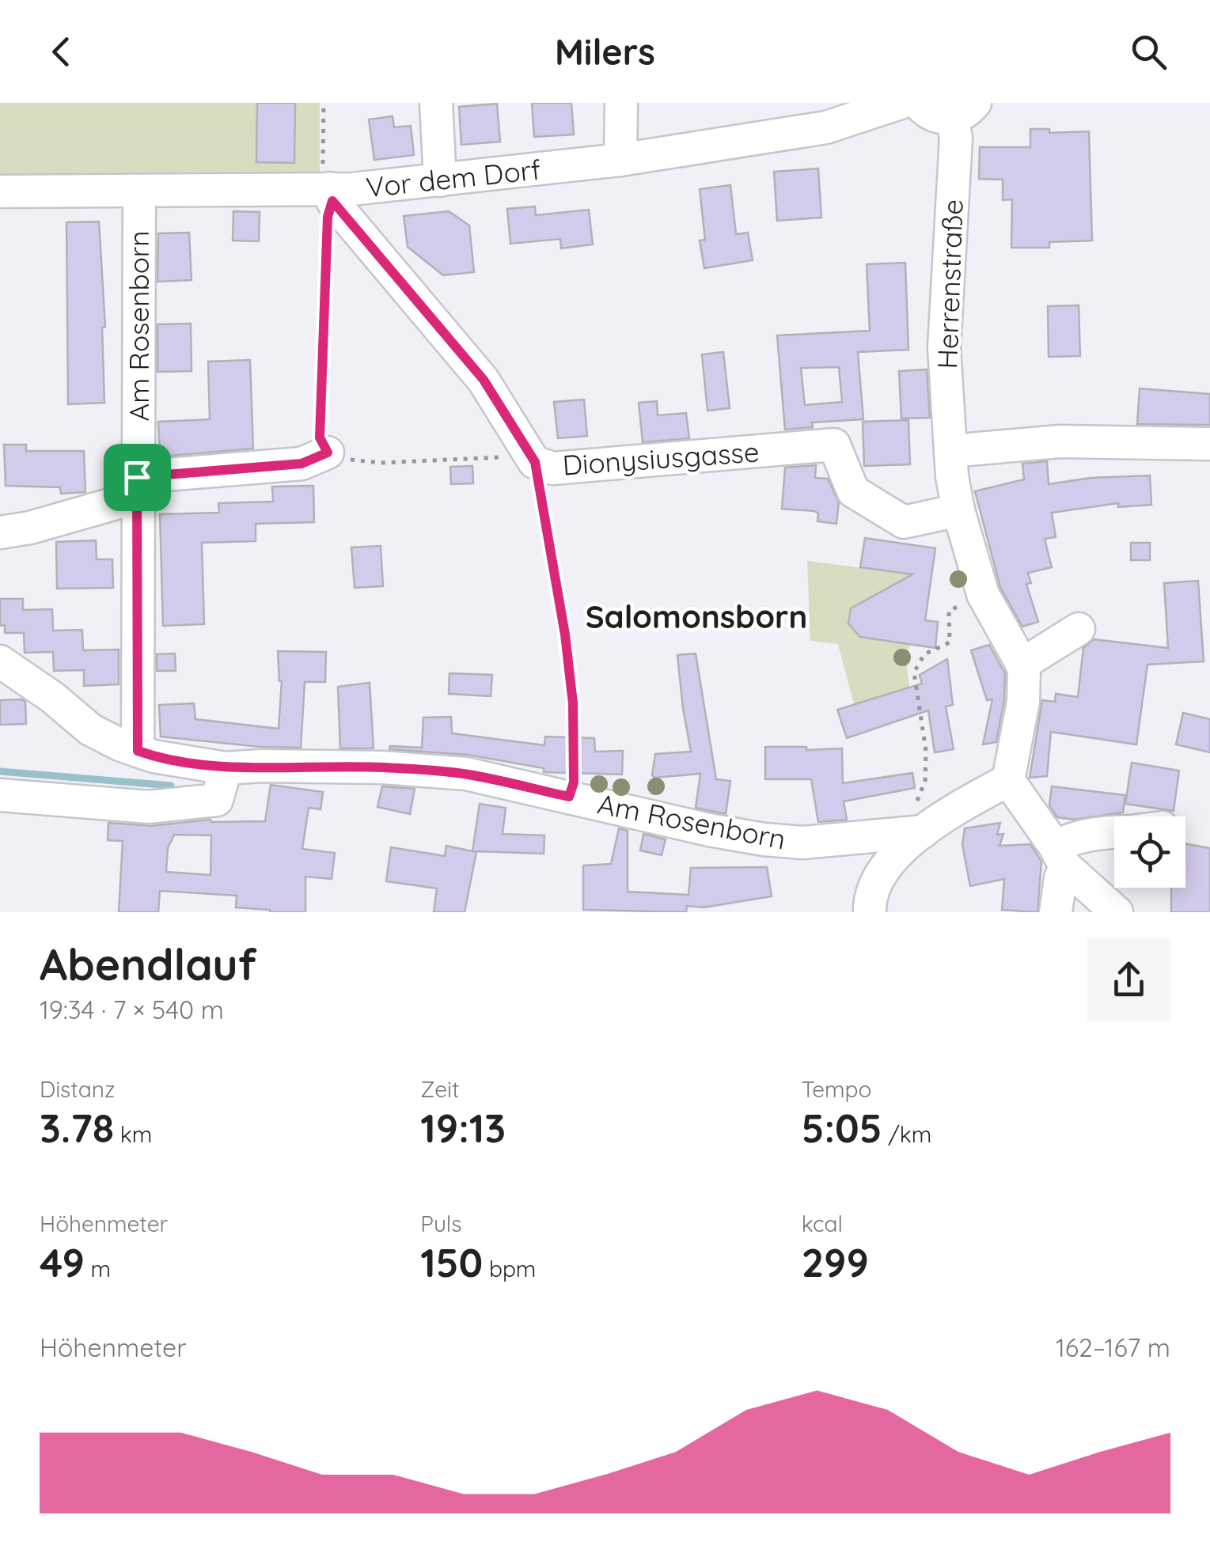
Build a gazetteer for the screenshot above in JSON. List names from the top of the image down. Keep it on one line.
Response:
{"streets":{"street":["Vor dem Dorf","Herrenstraße","Am Rosenborn","Dionysiusgasse"]},"crossings":[["Vor dem Dorf","Am Rosenborn"],["Herrenstraße","Dionysiusgasse"]],"districts":["Salomonsborn"],"page":{"header":"Milers","heading":["Abendlauf","19:34 · 7 × 540 m"],"stats":[["Distanz","3.78 km"],["Zeit","19:13"],["Tempo","5:05 /km"],["Höhenmeter","49 m"],["Puls","150 bpm"],["kcal","299"]],"chart":["Höhenmeter","162–167 m"]}}
